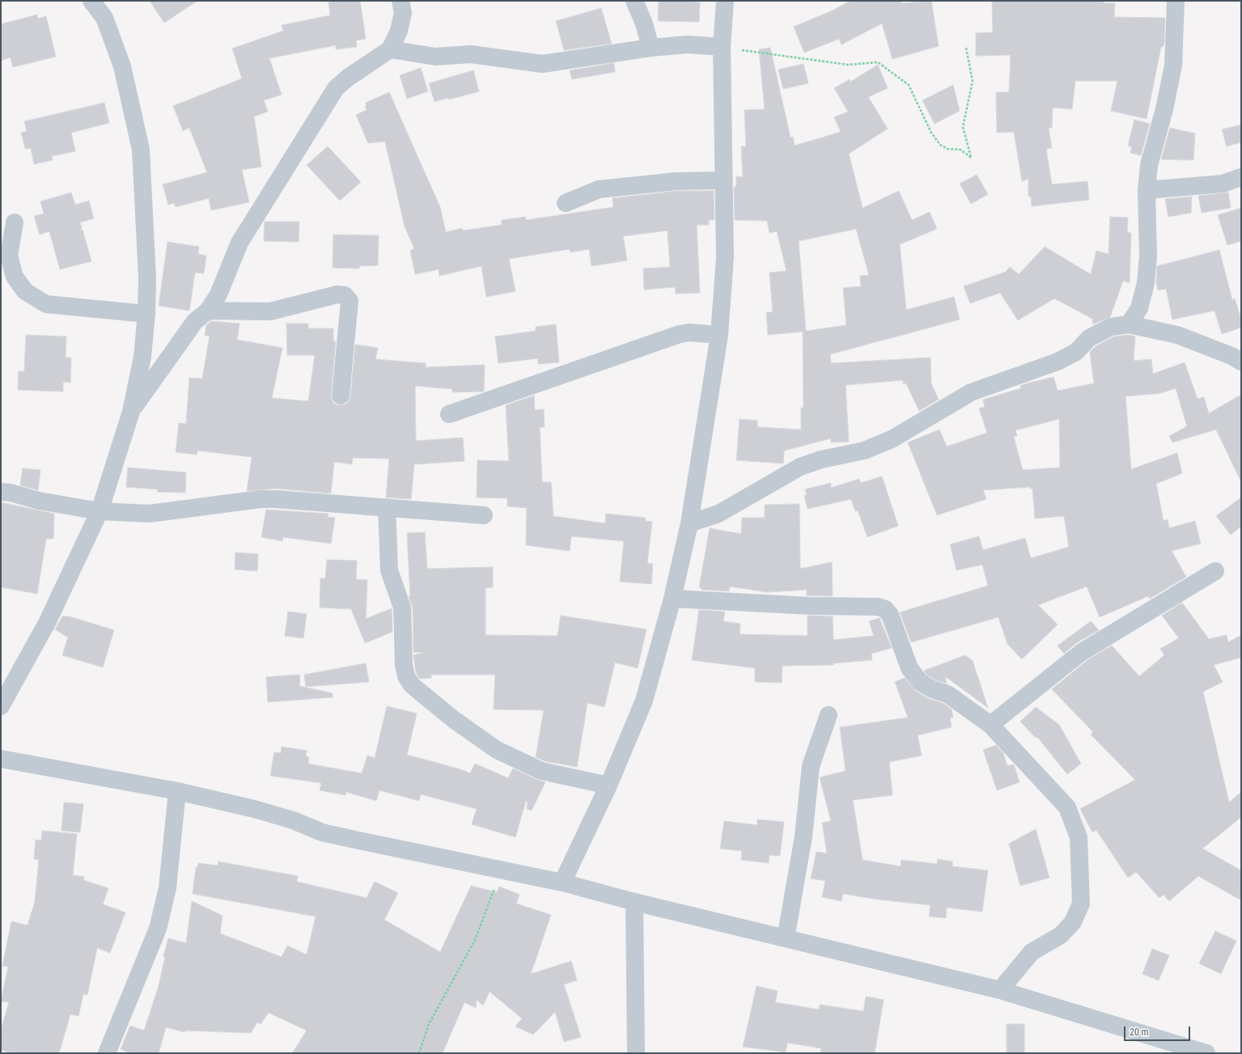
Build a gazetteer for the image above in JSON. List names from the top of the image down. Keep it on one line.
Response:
{"scale_bar":"20 m"}
